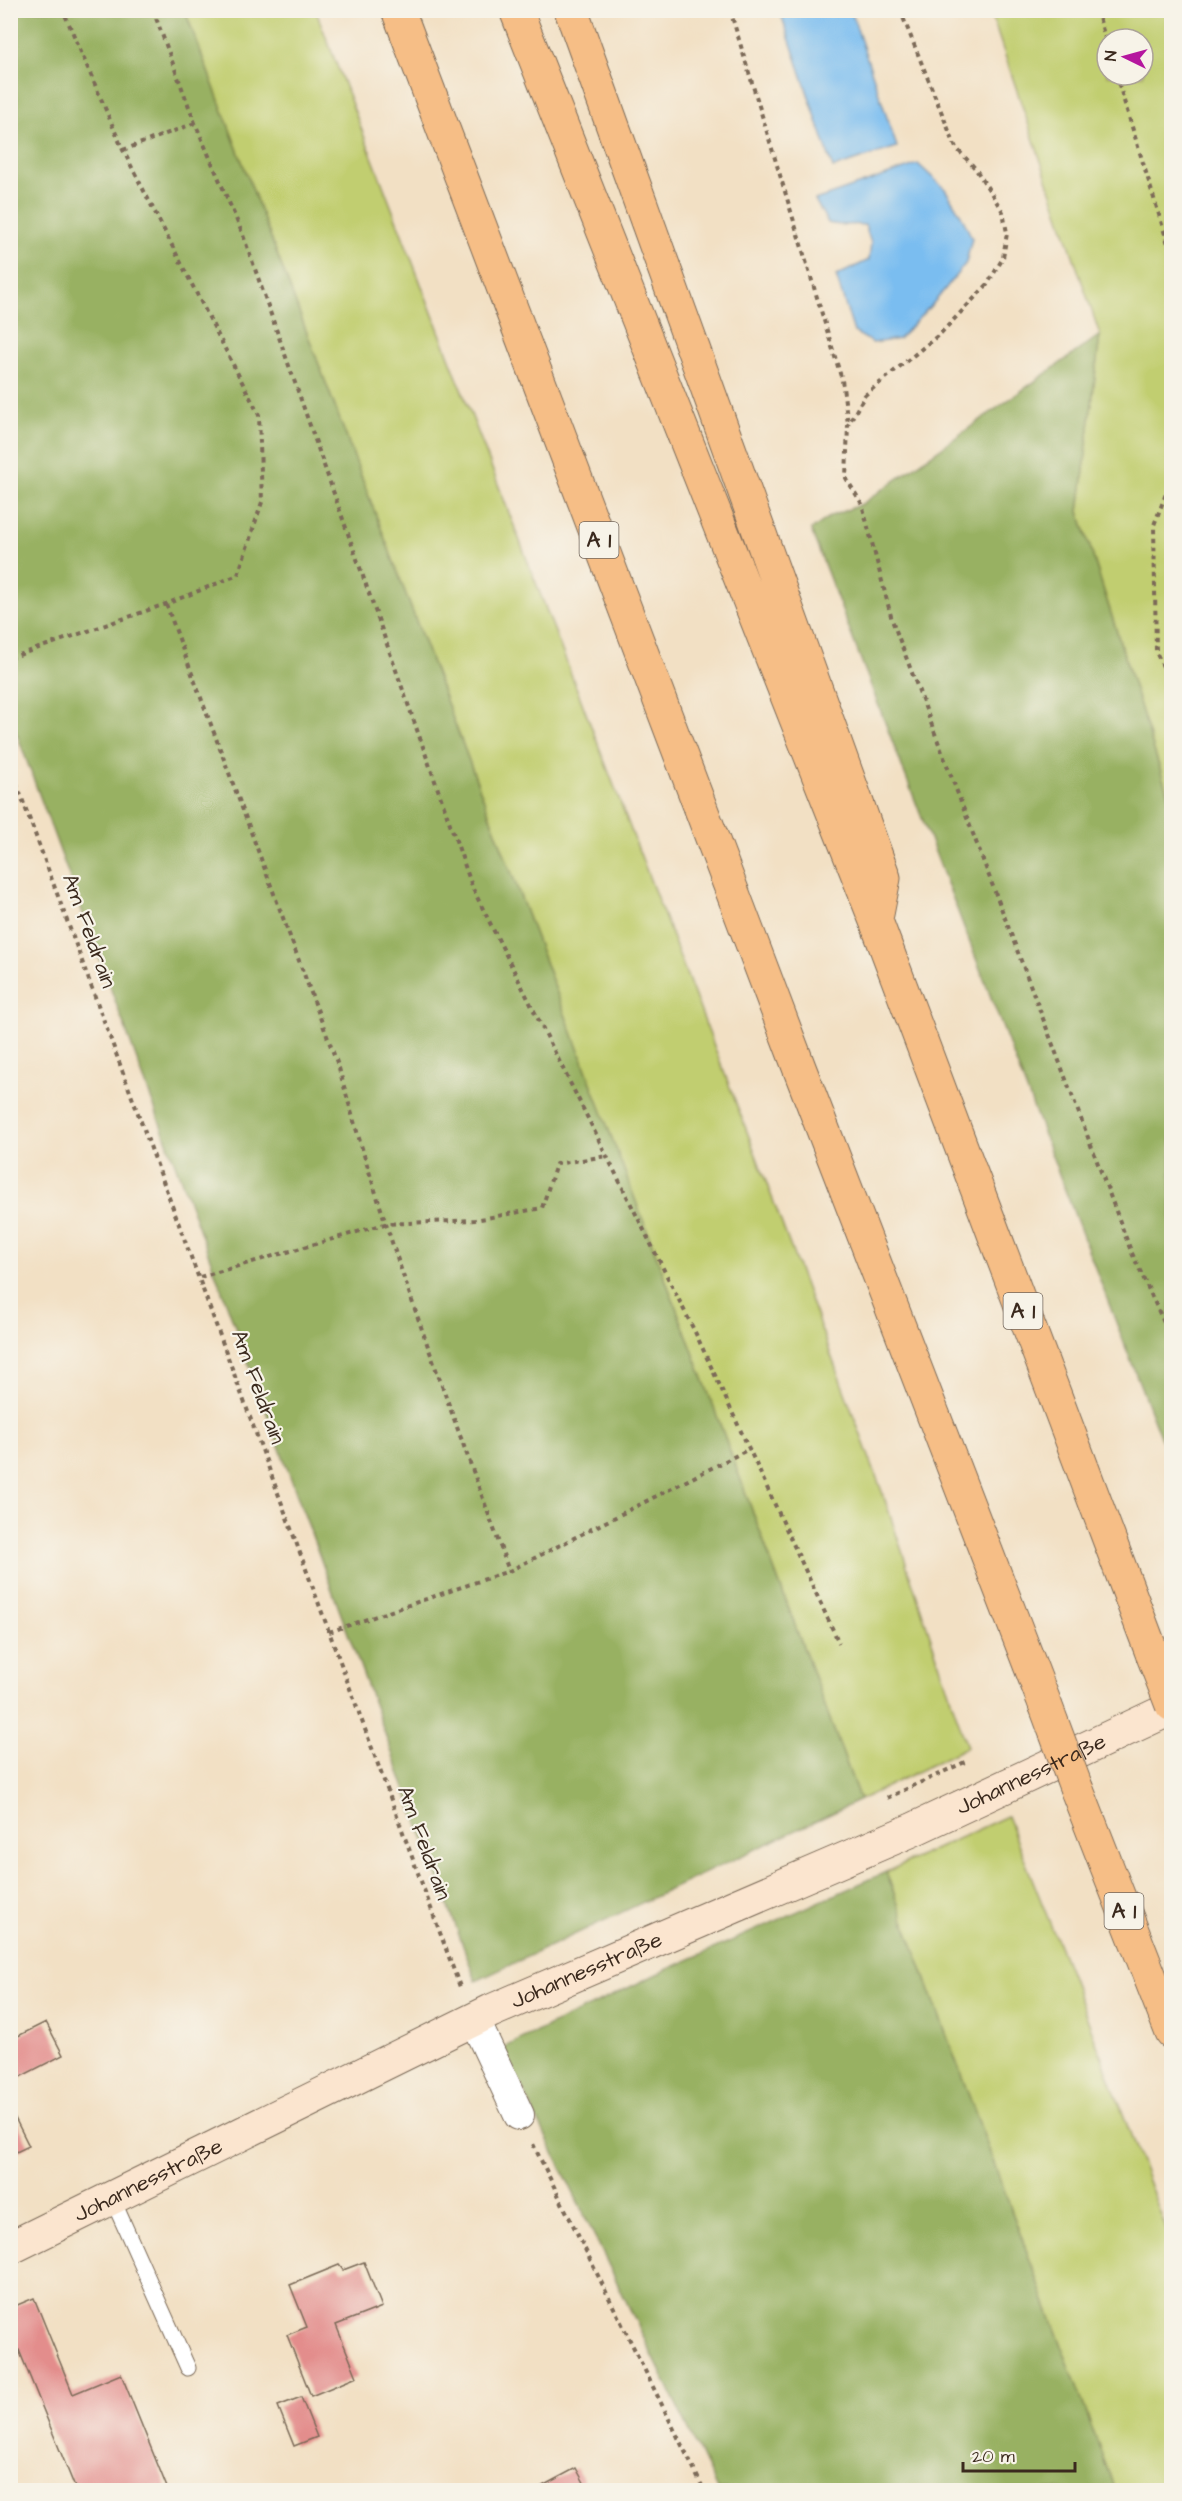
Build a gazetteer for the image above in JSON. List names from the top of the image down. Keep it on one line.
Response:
{"streets":{"highway":["A 1"],"main road":["Johannesstraße"],"path":["Am Feldrain"]},"crossings":[["A 1","Johannesstraße"],["Am Feldrain","Johannesstraße"]],"scale_bar":"20 m","north":"left"}
